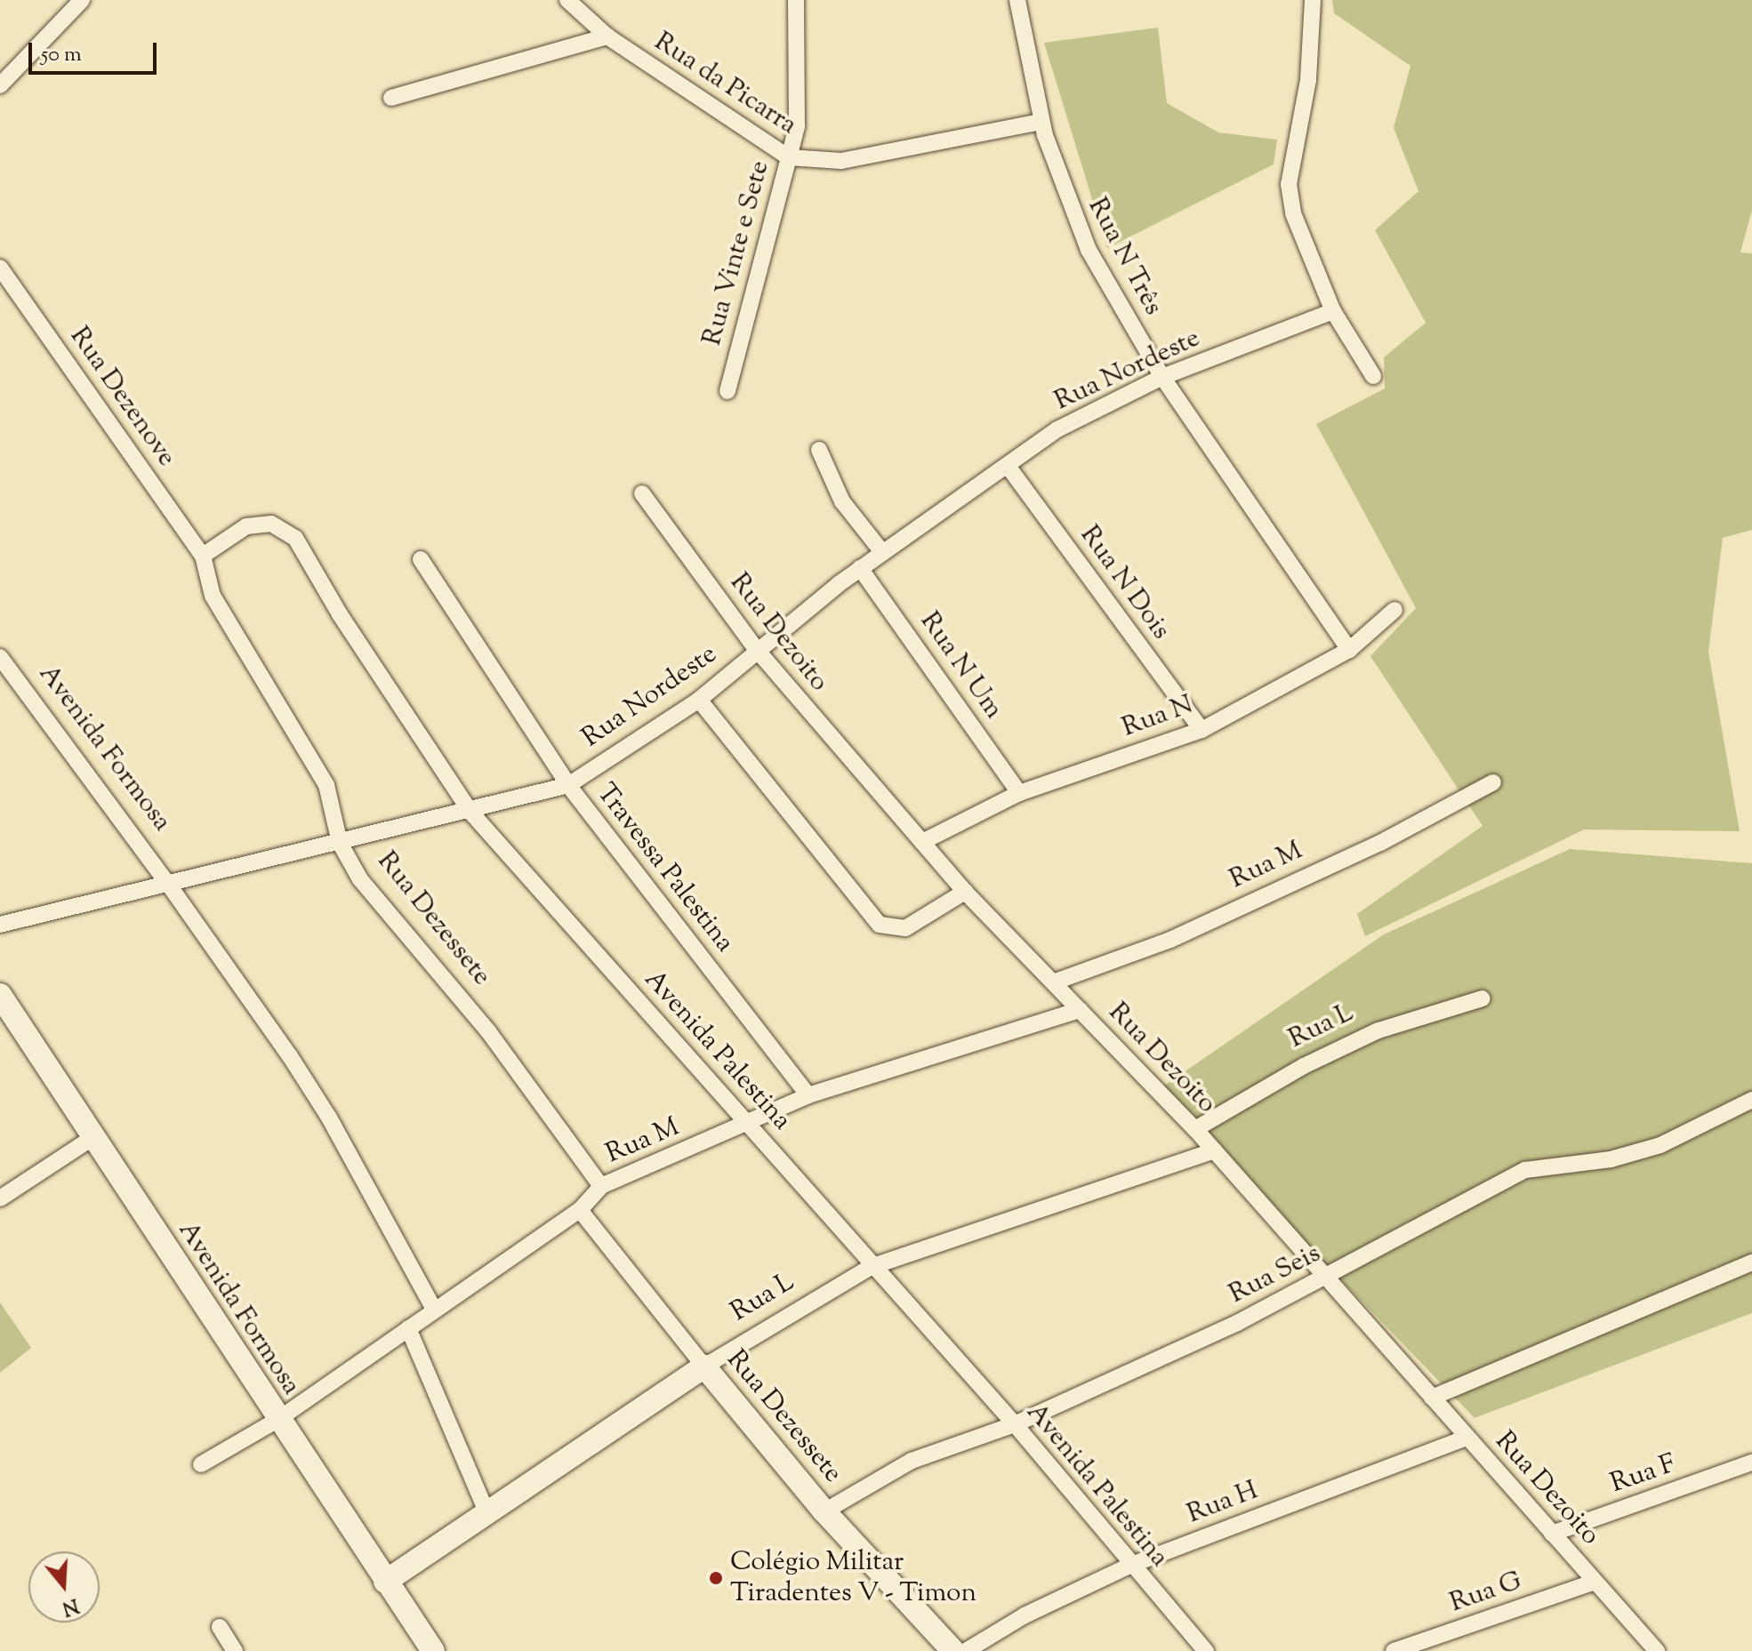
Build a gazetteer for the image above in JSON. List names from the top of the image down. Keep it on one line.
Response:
{"streets":{"main road":["Avenida Formosa","Rua Dezessete","Rua L"],"street":["Rua da Picarra","Rua Vinte e Sete","Rua N Três","Rua Nordeste","Rua Dezenove","Rua N Dois","Rua Dezoito","Rua N Um","Rua N","Rua M","Travessa Palestina","Avenida Palestina","Rua Seis","Rua F","Rua H","Rua G"]},"crossings":[["Rua da Picarra","Rua Vinte e Sete"],["Rua da Picarra","Rua N Três"],["Rua N Três","Rua Nordeste"],["Rua N Três","Rua N"],["Rua Nordeste","Rua N Dois"],["Rua Nordeste","Rua Dezoito"],["Rua Nordeste","Rua N Um"],["Rua Nordeste","Avenida Formosa"],["Rua Nordeste","Travessa Palestina"],["Rua Nordeste","Rua Dezessete"],["Rua Nordeste","Avenida Palestina"],["Rua Dezenove","Rua Dezessete"],["Rua Dezenove","Avenida Palestina"],["Rua N Dois","Rua N"],["Rua Dezoito","Rua N"],["Rua Dezoito","Rua M"],["Rua Dezoito","Rua L"],["Rua Dezoito","Rua Seis"],["Rua Dezoito","Rua F"],["Rua Dezoito","Rua H"],["Rua Dezoito","Rua G"],["Rua N Um","Rua N"],["Avenida Formosa","Rua M"],["Avenida Formosa","Rua L"],["Rua M","Travessa Palestina"],["Rua M","Rua Dezessete"],["Rua M","Avenida Palestina"],["Rua Dezessete","Rua L"],["Rua Dezessete","Avenida Palestina"],["Rua Dezessete","Rua Seis"],["Rua L","Avenida Palestina"],["Avenida Palestina","Rua Seis"],["Avenida Palestina","Rua H"]],"places":["Colégio Militar Tiradentes V - Timon"],"scale_bar":"50 m","north":"bottom"}
